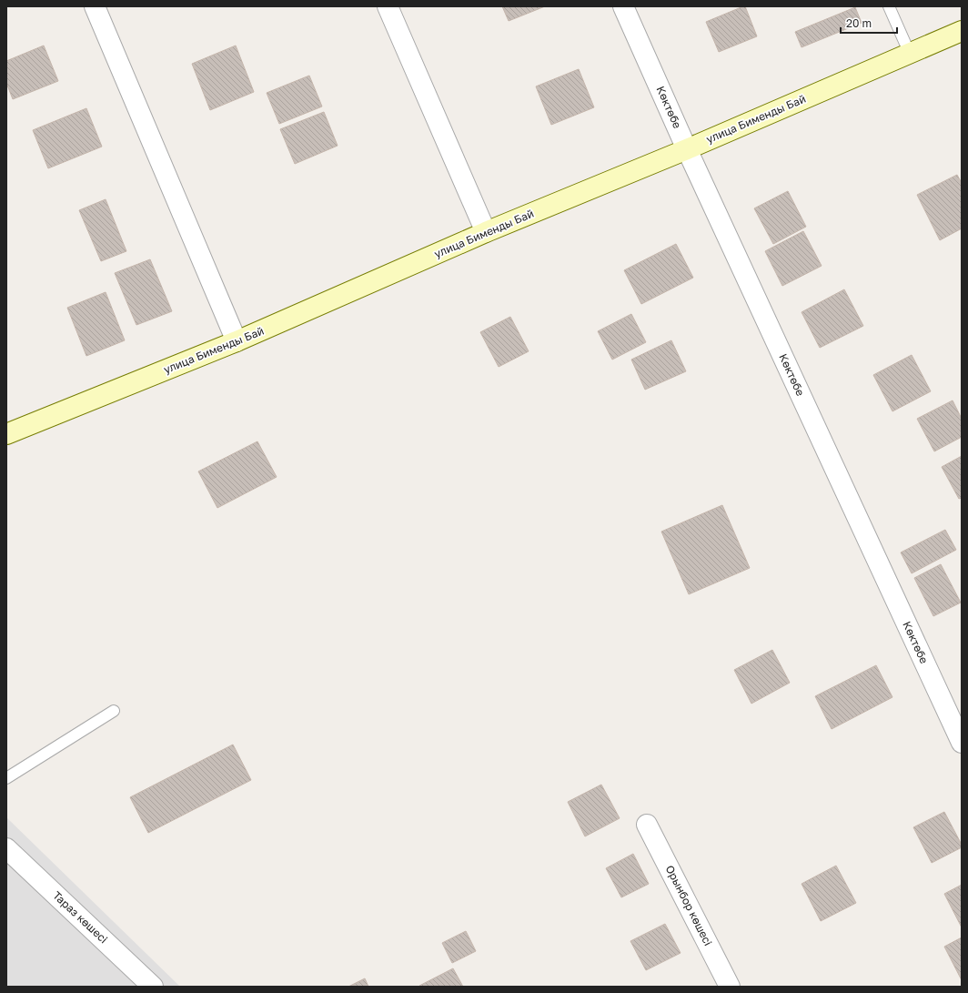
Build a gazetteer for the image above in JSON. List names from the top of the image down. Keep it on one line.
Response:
{"streets":{"street":["Көктөбе","улица Бименды Бай","Орынбор көшесі","Тараз көшесі"]},"crossings":[["Көктөбе","улица Бименды Бай"]],"scale_bar":"20 m"}
